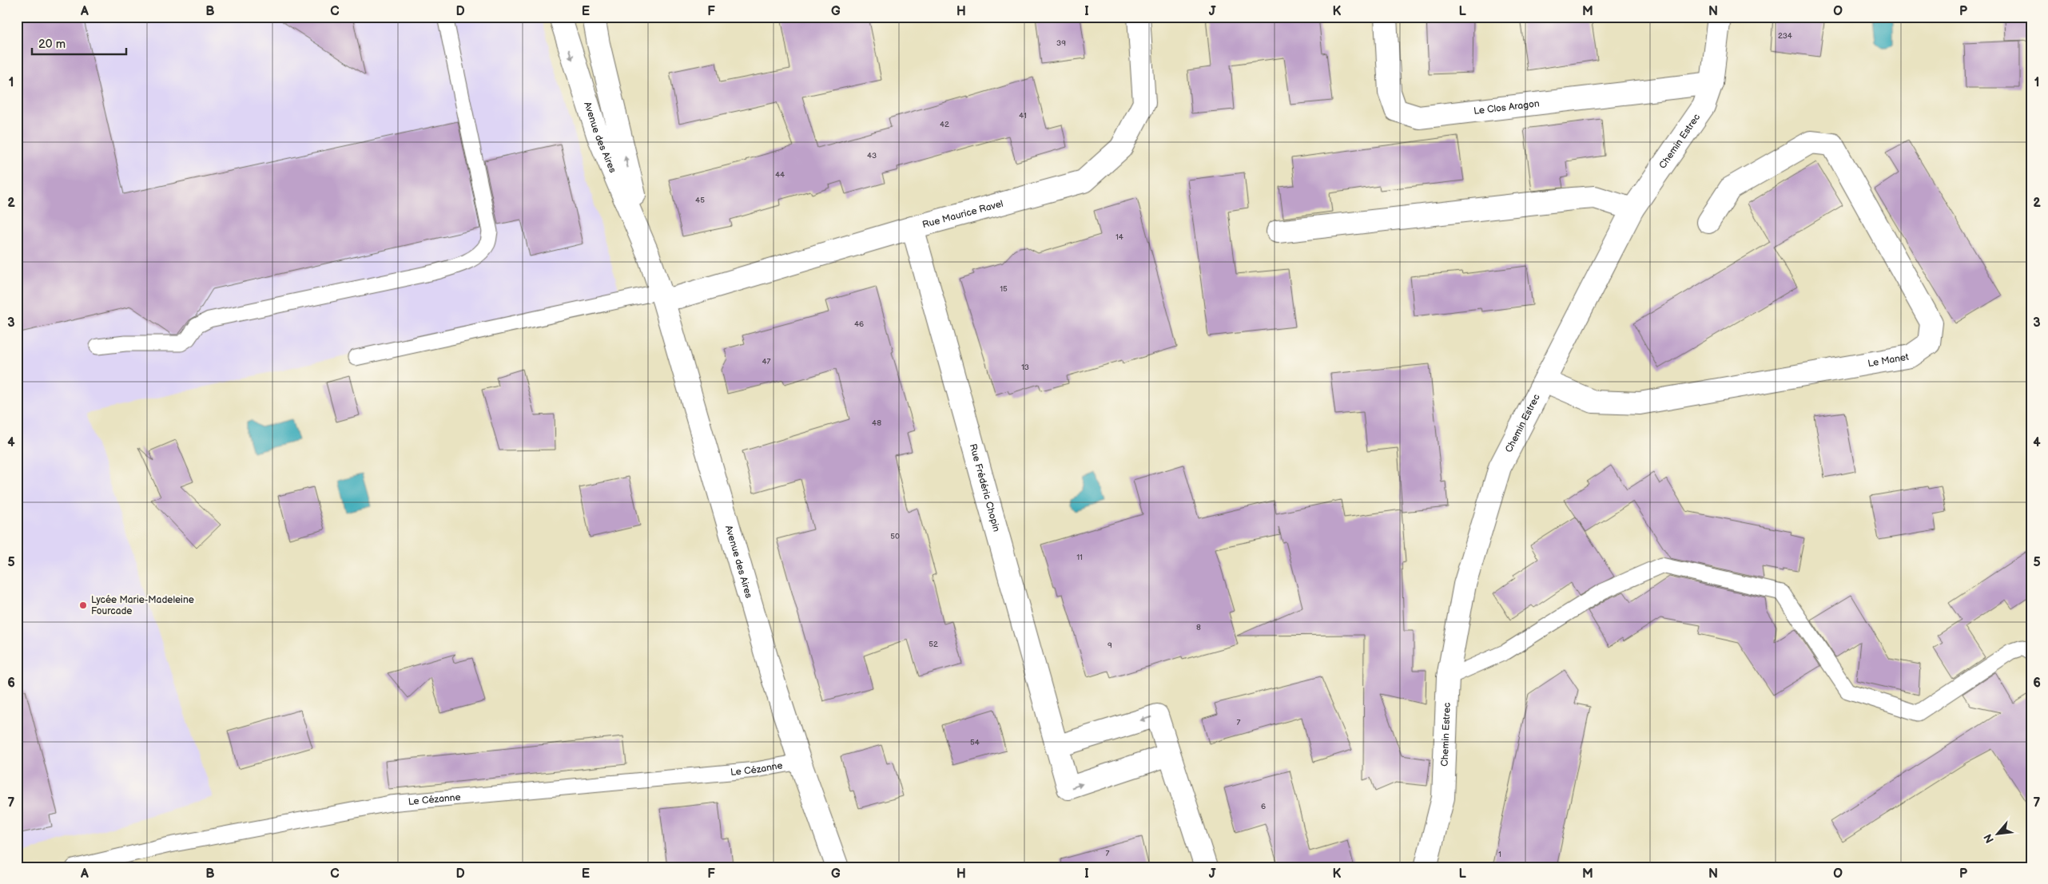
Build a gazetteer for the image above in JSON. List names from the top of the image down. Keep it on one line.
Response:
{"streets":{"street":["Le Clos Aragon","Avenue des Aires","Chemin Estrec","Rue Maurice Ravel","Le Manet","Rue Frédéric Chopin"],"lane":["Le Cézanne"]},"crossings":[["Le Clos Aragon","Chemin Estrec"],["Avenue des Aires","Rue Maurice Ravel"],["Avenue des Aires","Le Cézanne"],["Chemin Estrec","Le Manet"],["Rue Maurice Ravel","Rue Frédéric Chopin"]],"places":["Lycée Marie-Madeleine Fourcade"],"house_numbers":["234","39","41","42","43","44","45","14","15","46","47","13","48","50","11","8","52","9","7","54","6","7","1"],"scale_bar":"20 m","north":"bottom left","grid":{"columns":["A","B","C","D","E","F","G","H","I","J","K","L","M","N","O","P"],"rows":["1","2","3","4","5","6","7"]}}
